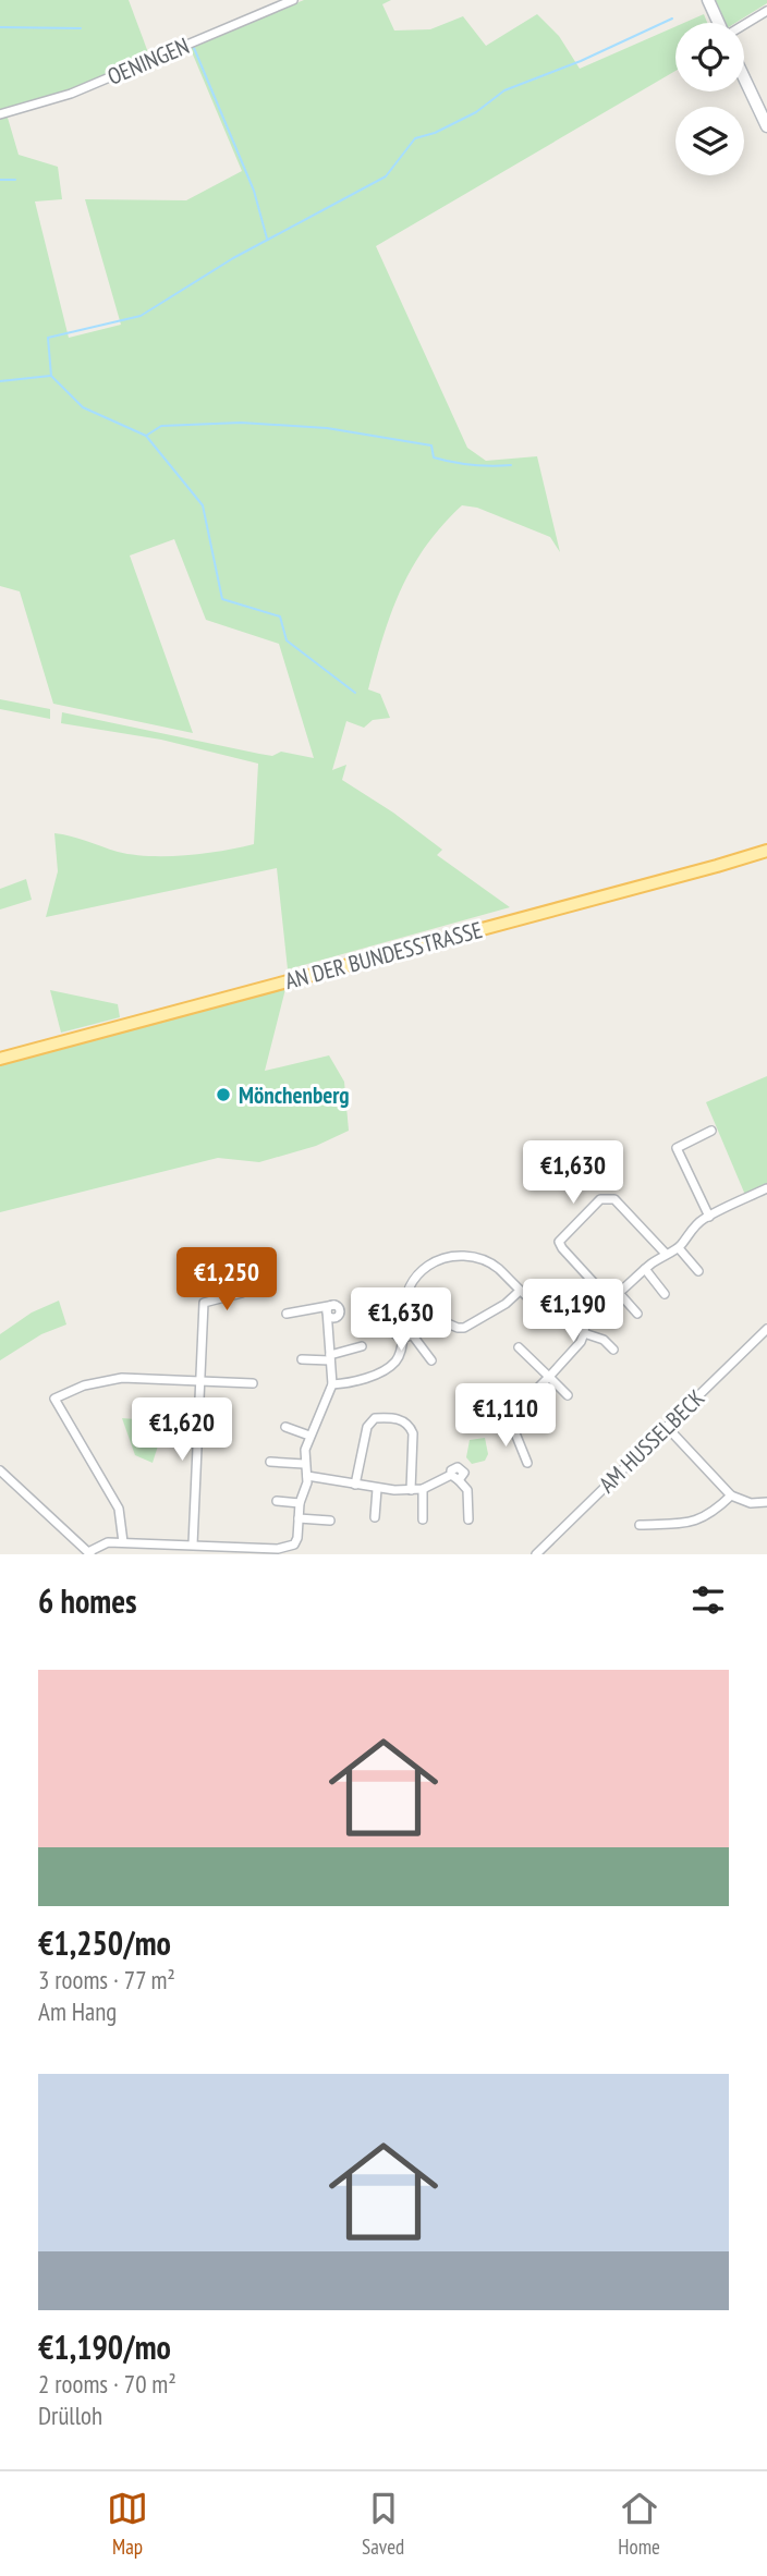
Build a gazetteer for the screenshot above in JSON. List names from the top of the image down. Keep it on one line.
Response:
{"streets":{"main road":["AN DER BUNDESSTRASSE"],"street":["OENINGEN","AM HUSSELBECK"]},"places":["Mönchenberg"],"page":{"price":["€1,630","€1,250","€1,190","€1,630","€1,110","€1,620"],"heading":"6 homes","list":[{"name":"€1,250/mo","note":"3 rooms · 77 m² · Am Hang"},{"name":"€1,190/mo","note":"2 rooms · 70 m² · Drülloh"}],"tabs":["Map","Saved","Home"]}}
